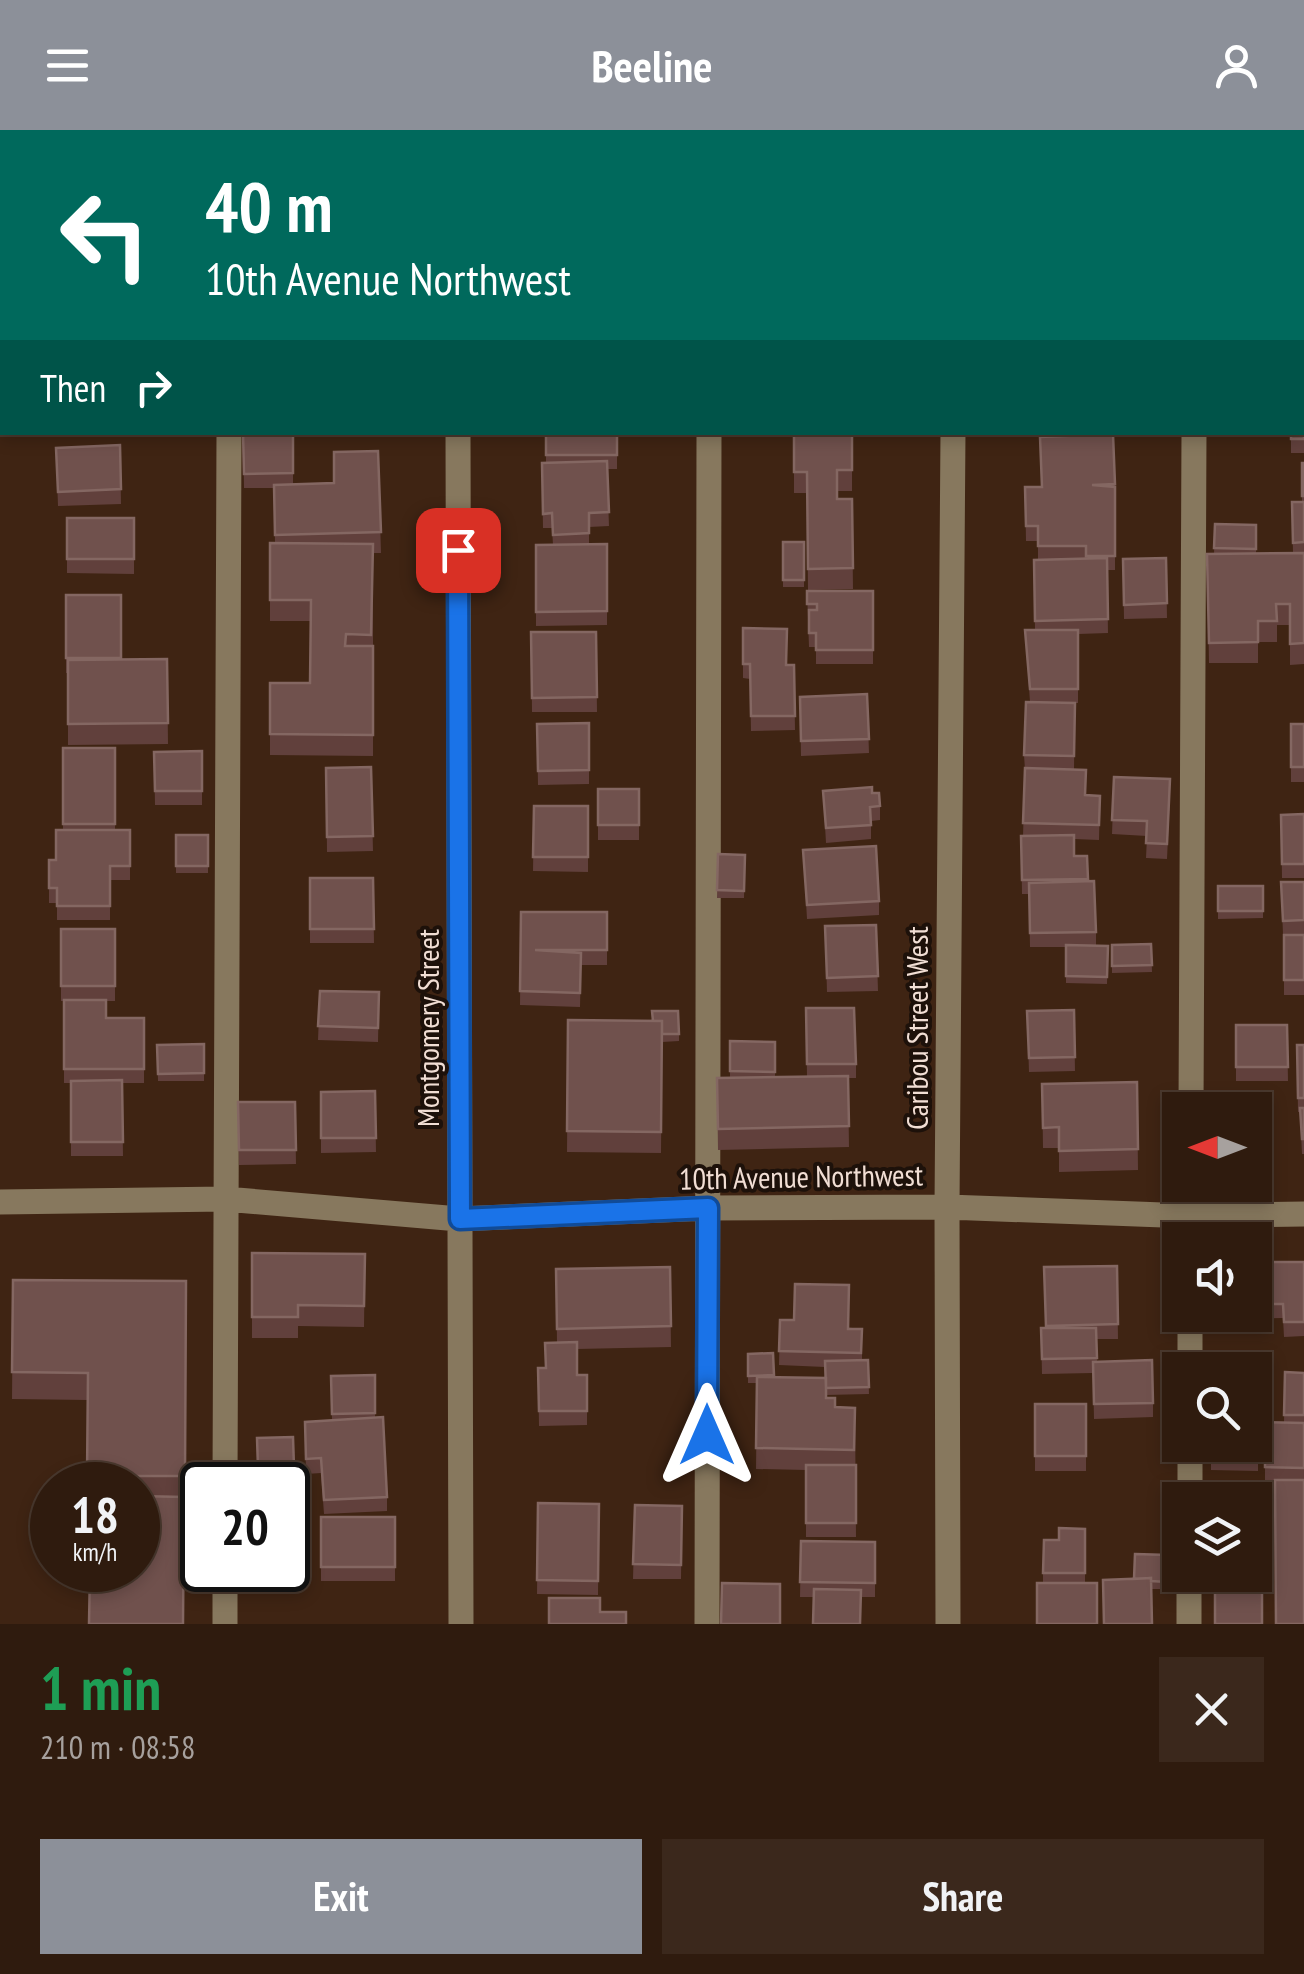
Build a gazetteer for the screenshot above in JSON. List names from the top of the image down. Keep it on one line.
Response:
{"streets":{"street":["Montgomery Street","Caribou Street West","10th Avenue Northwest"]},"crossings":[["Montgomery Street","10th Avenue Northwest"],["Caribou Street West","10th Avenue Northwest"]],"north":"left","page":{"header":"Beeline","turn":["40 m","10th Avenue Northwest"],"then":"Then","speed":"18 km/h","limit":"20","heading":["1 min","210 m · 08:58"],"buttons":["Exit","Share"]}}
